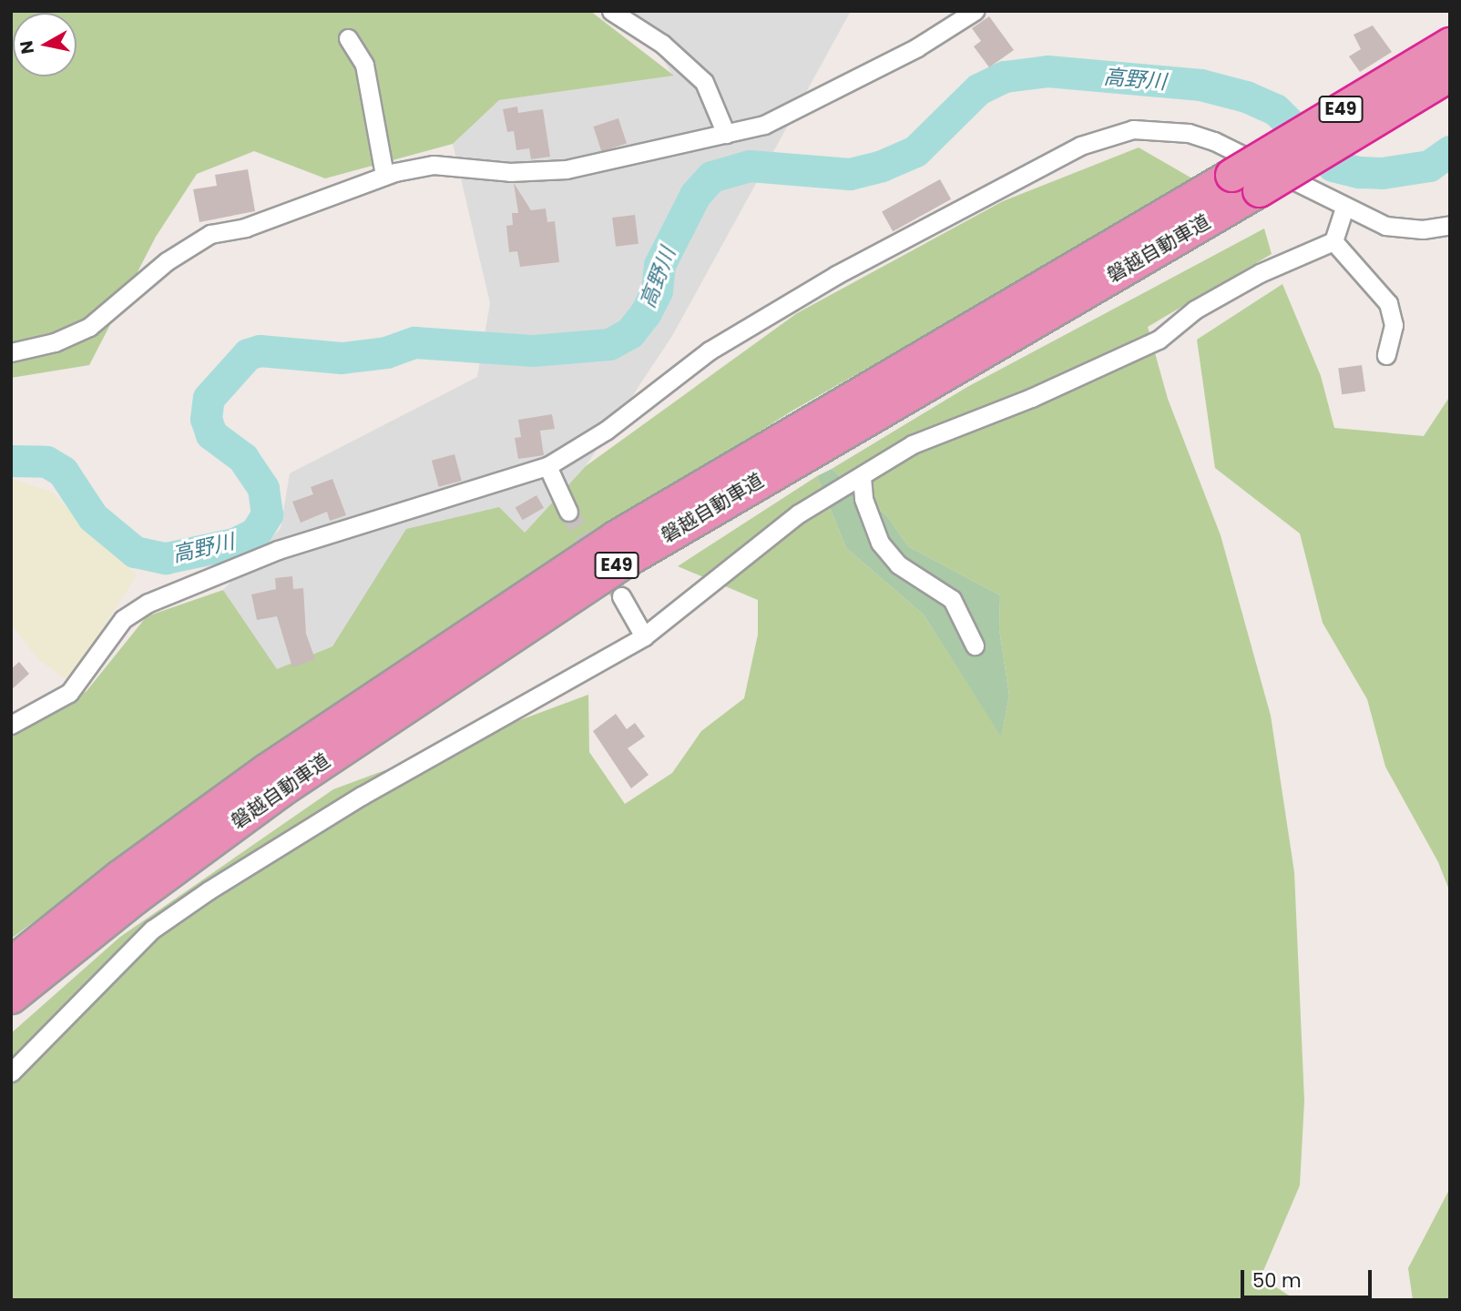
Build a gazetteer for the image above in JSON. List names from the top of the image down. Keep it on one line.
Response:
{"streets":{"highway":["E49","磐越自動車道"]},"water":["高野川"],"scale_bar":"50 m","north":"left"}
